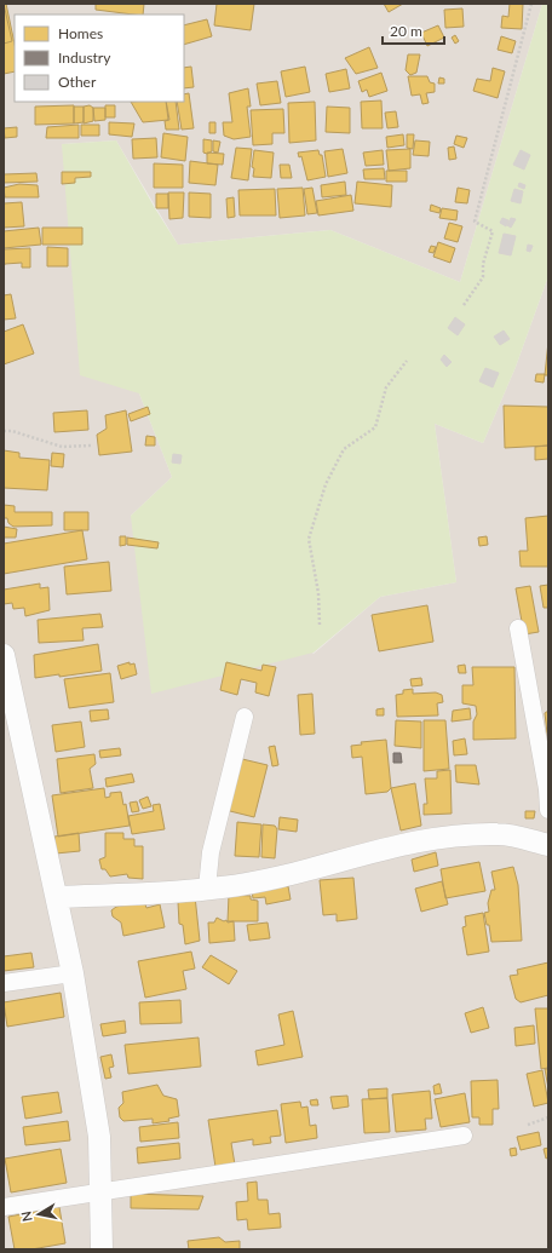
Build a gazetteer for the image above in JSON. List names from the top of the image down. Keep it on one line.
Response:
{"legend":["Homes","Industry","Other"],"scale_bar":"20 m","north":"left"}
